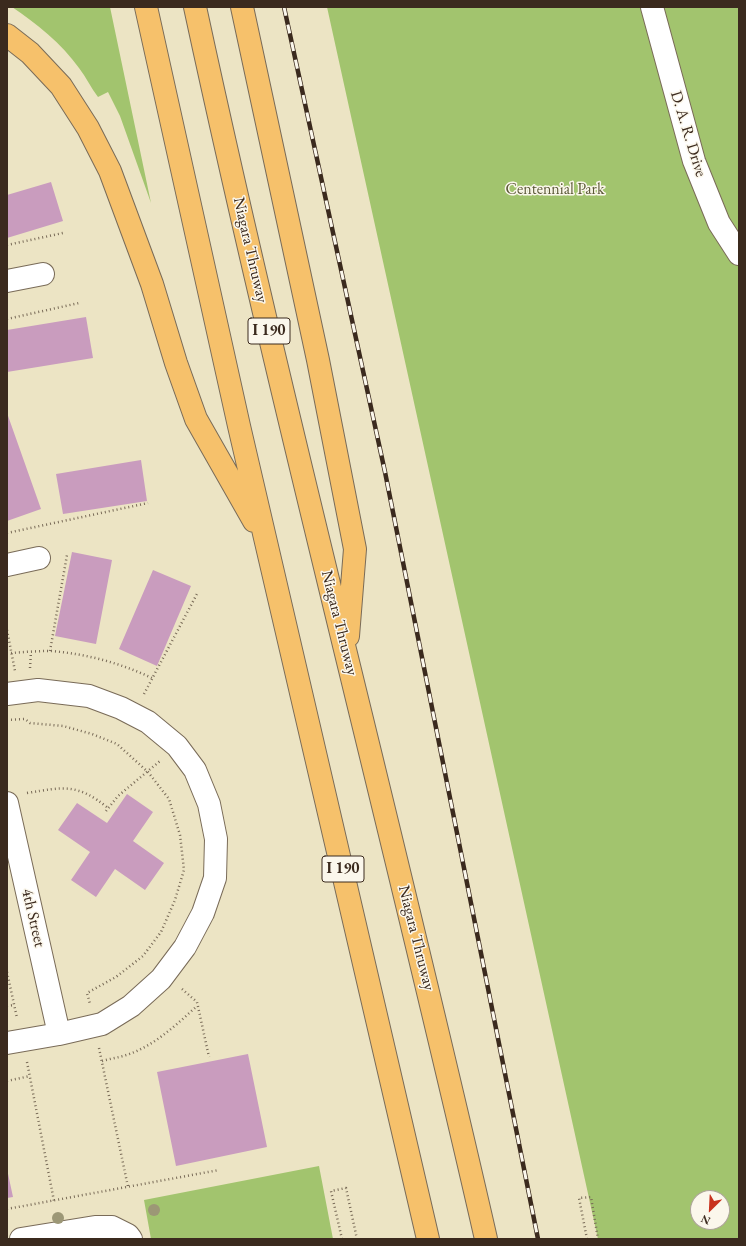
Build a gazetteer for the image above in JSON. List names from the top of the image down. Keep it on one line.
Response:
{"streets":{"highway":["Niagara Thruway","I 190"],"street":["D. A. R. Drive","4th Street"]},"parks":["Centennial Park"],"north":"bottom left"}
